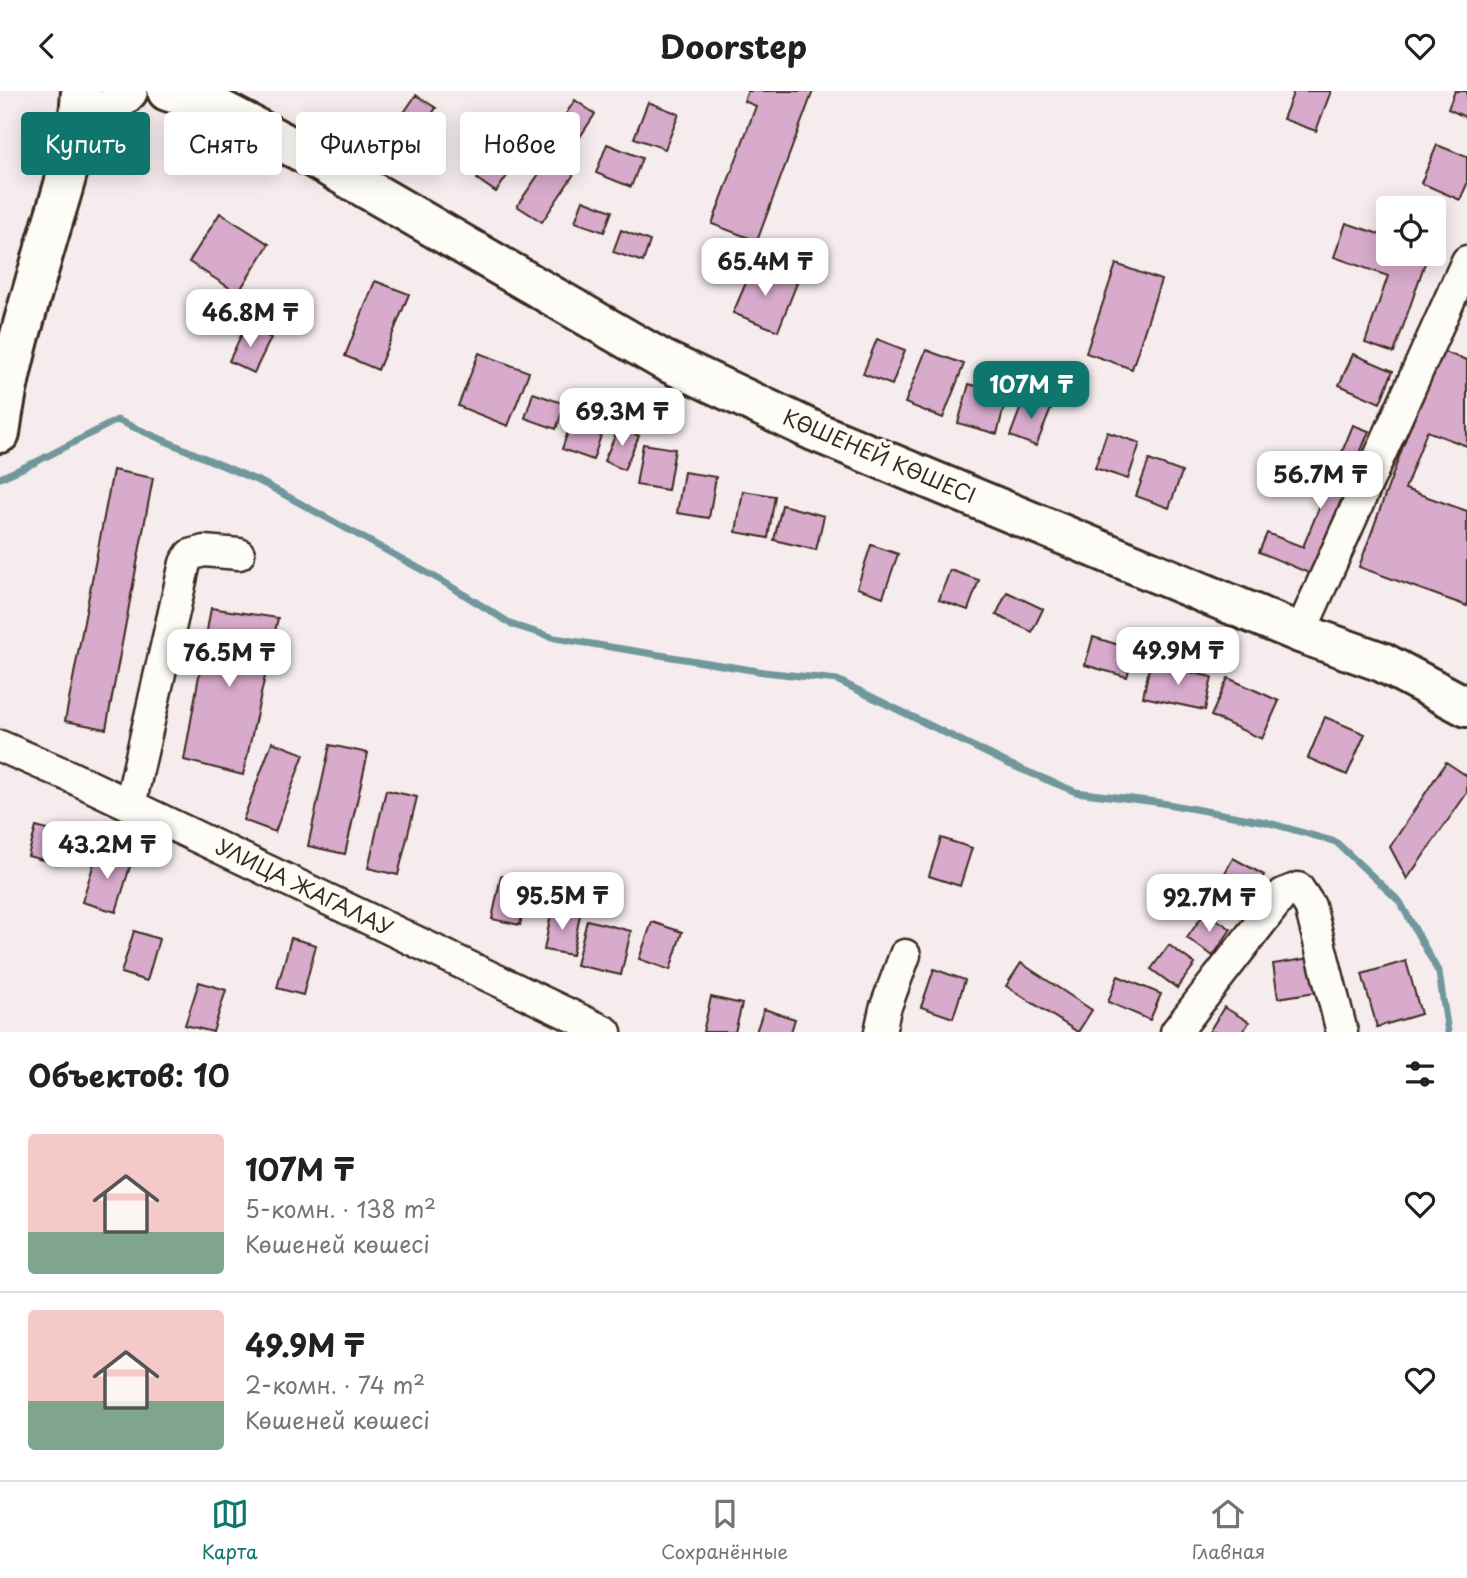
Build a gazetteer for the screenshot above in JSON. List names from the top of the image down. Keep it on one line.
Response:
{"streets":{"main road":["КӨШЕНЕЙ КӨШЕСІ"],"street":["УЛИЦА ЖАГАЛАУ"]},"page":{"header":"Doorstep","chip":["Купить","Снять","Фильтры","Новое"],"price":["65.4M ₸","46.8M ₸","107M ₸","69.3M ₸","56.7M ₸","49.9M ₸","76.5M ₸","43.2M ₸","95.5M ₸","92.7M ₸"],"heading":"Объектов: 10","list":[{"name":"107M ₸","note":"5-комн. · 138 m² · Көшеней көшесі"},{"name":"49.9M ₸","note":"2-комн. · 74 m² · Көшеней көшесі"}],"tabs":["Карта","Сохранённые","Главная"]}}
